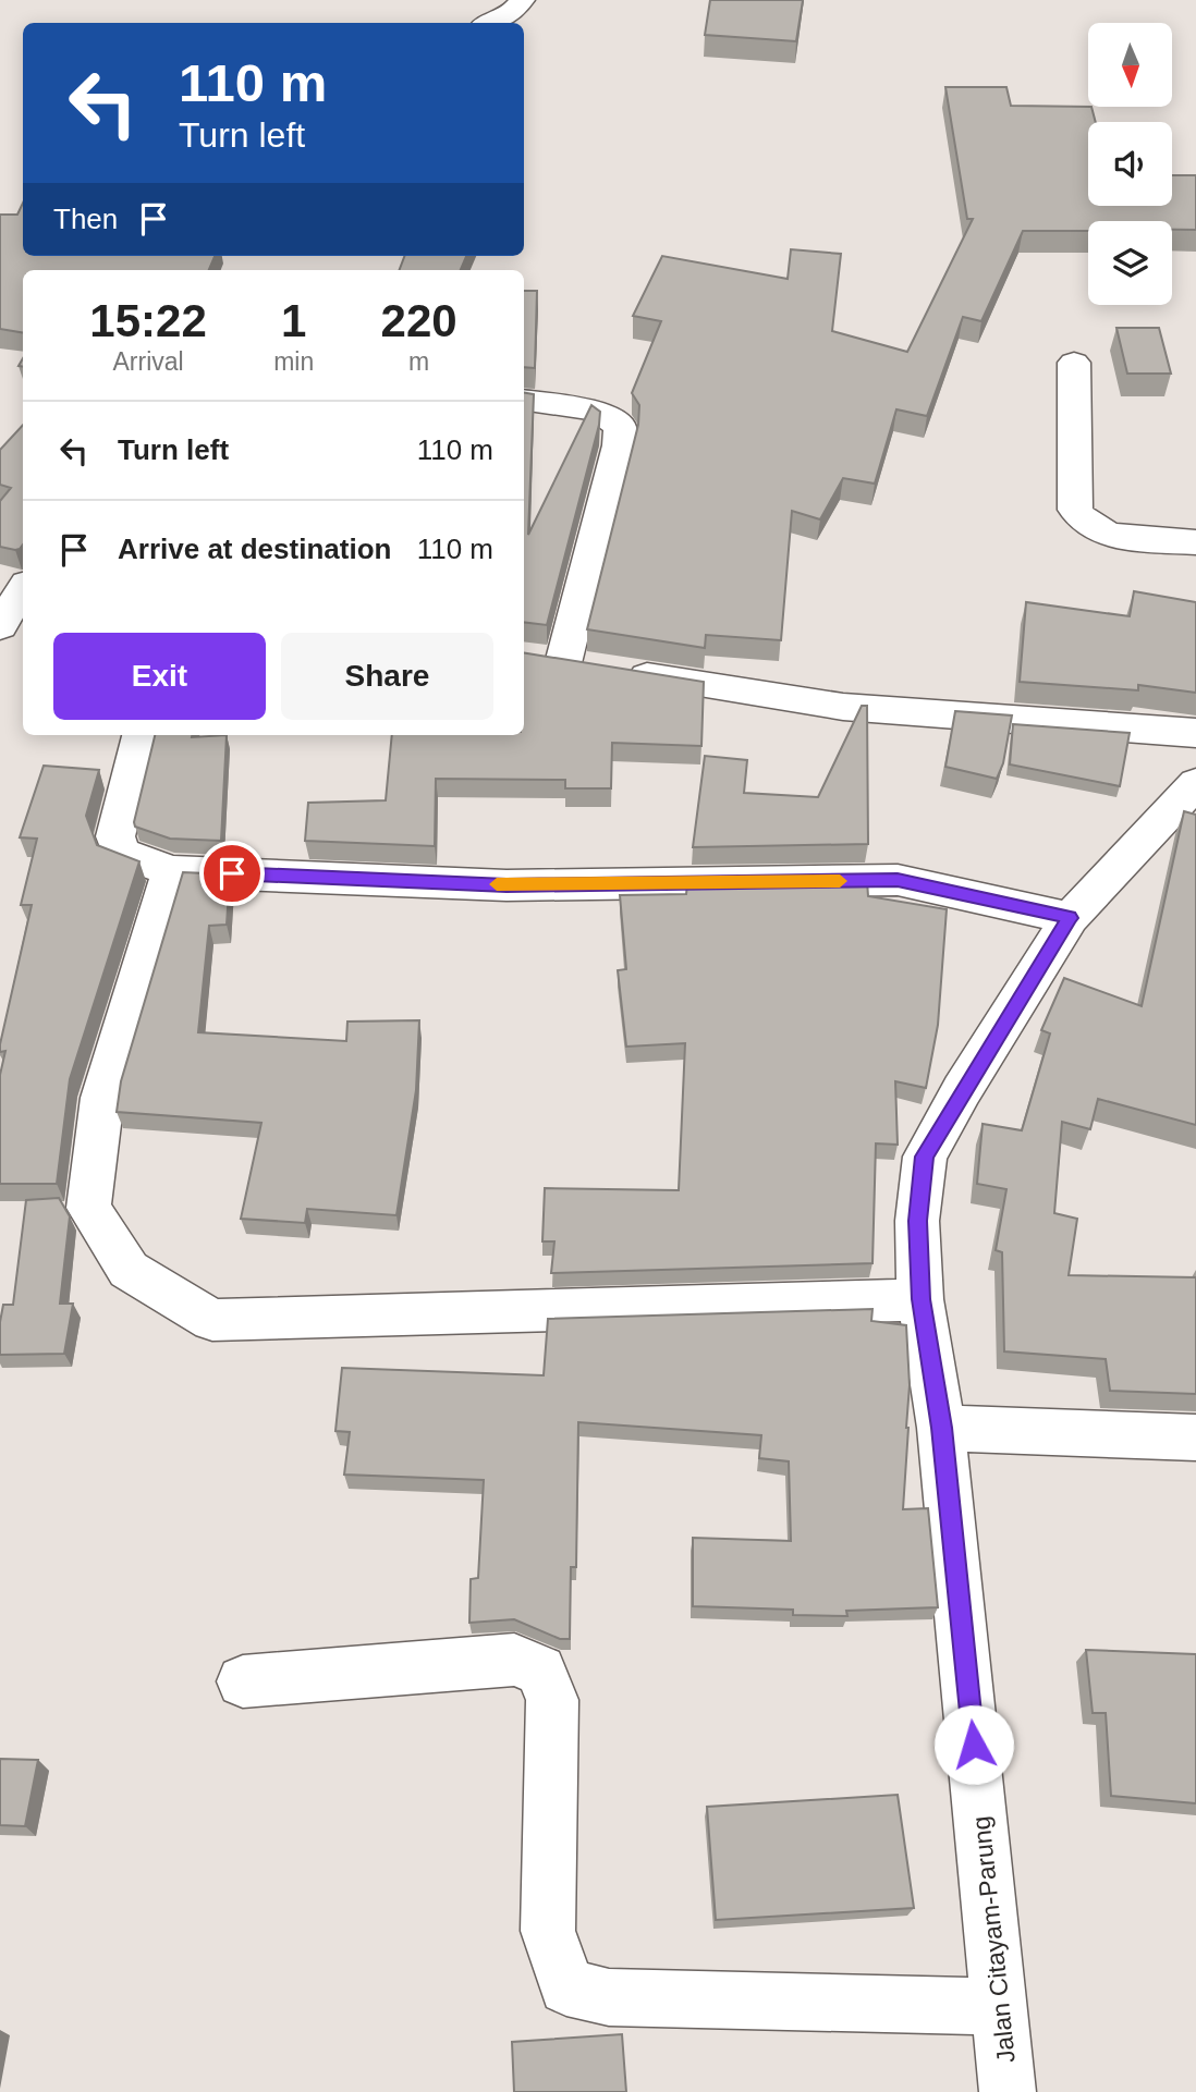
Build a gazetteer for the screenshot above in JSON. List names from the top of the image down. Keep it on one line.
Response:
{"streets":{"street":["Jalan Citayam-Parung"]},"north":"bottom","page":{"turn":["110 m","Turn left"],"then":"Then","eta":["15:22","Arrival","1","min","220","m"],"list":[{"name":"Turn left","value":"110 m"},{"name":"Arrive at destination","value":"110 m"}],"buttons":["Exit","Share"]}}
